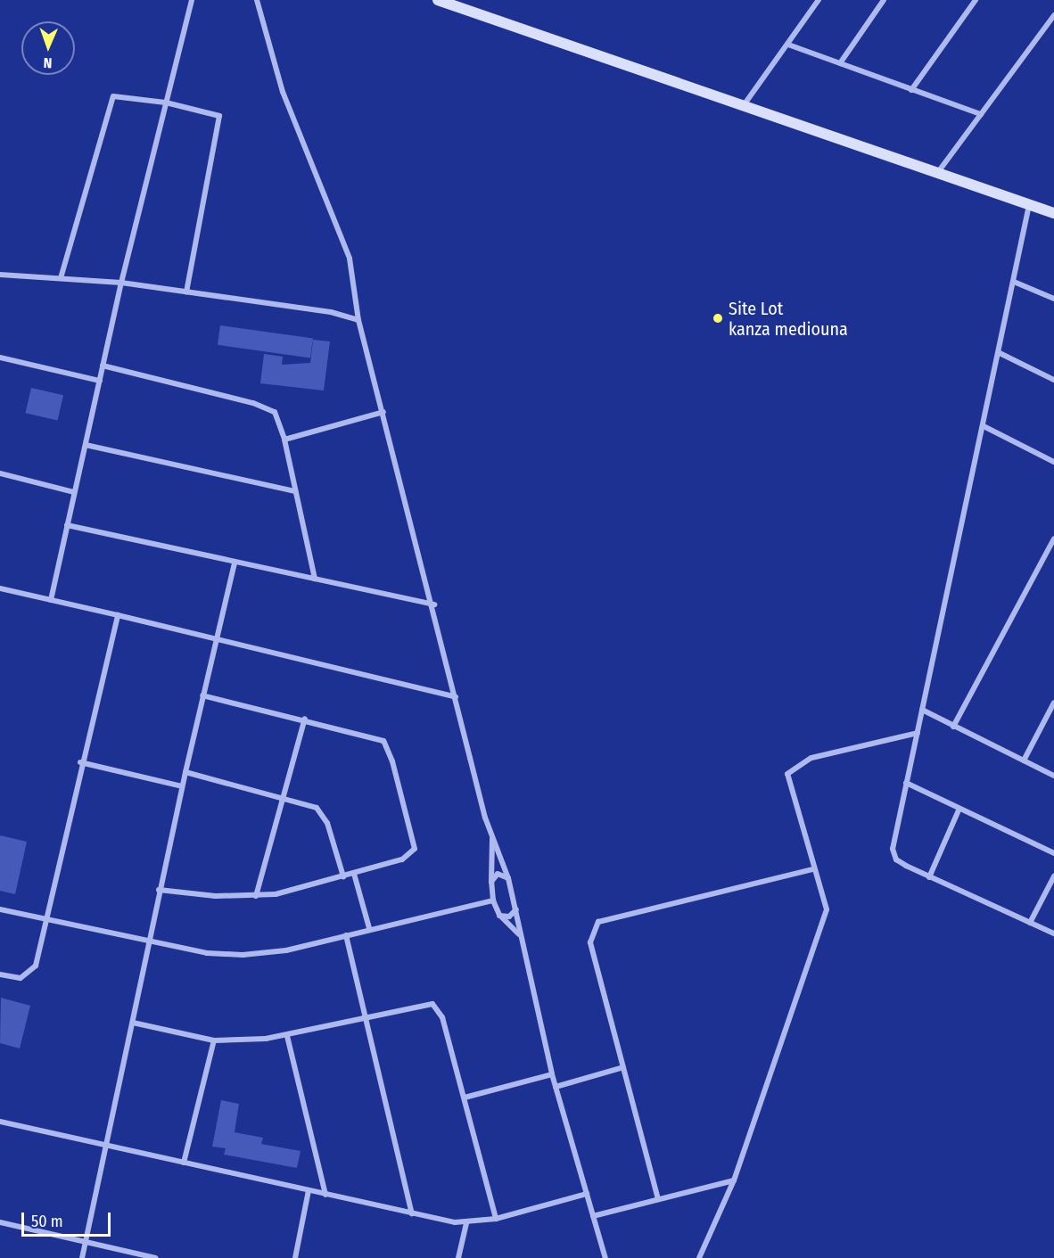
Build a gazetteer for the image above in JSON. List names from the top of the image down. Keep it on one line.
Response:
{"places":["Site Lot kanza mediouna"],"scale_bar":"50 m","north":"bottom"}
